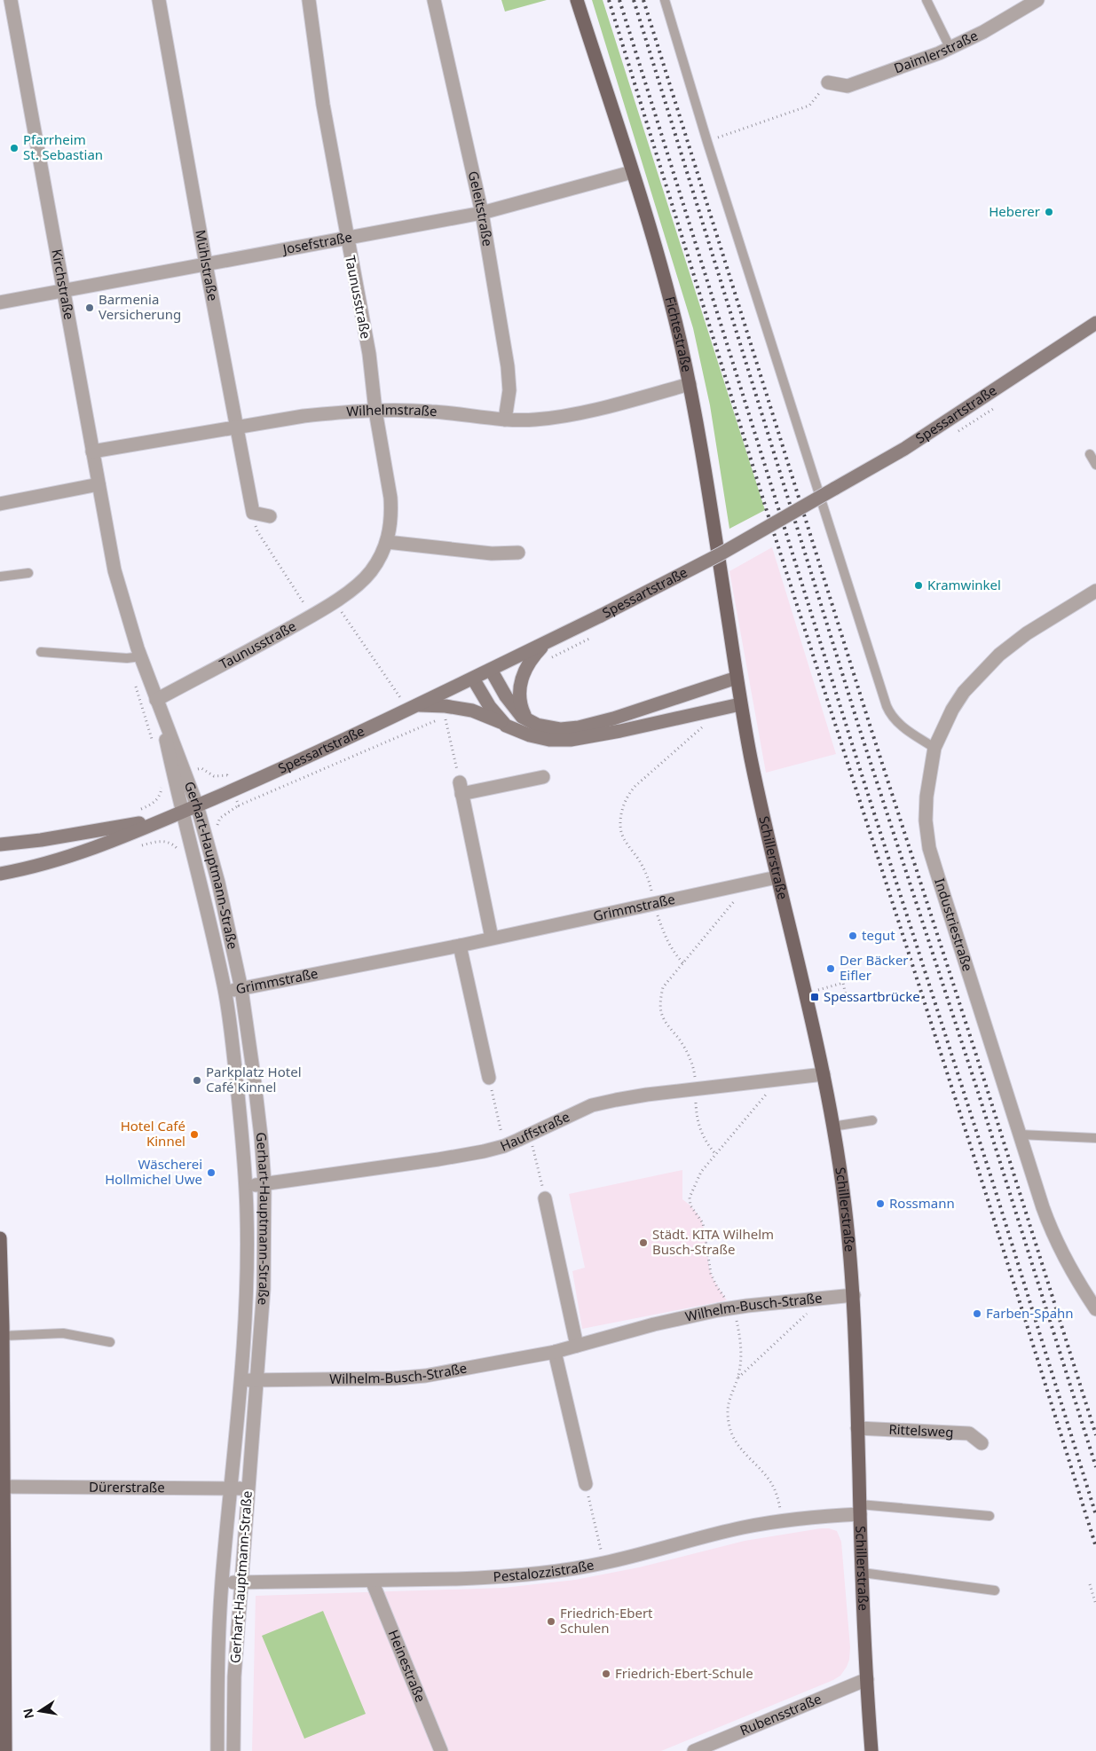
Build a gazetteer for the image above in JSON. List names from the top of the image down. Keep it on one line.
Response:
{"streets":{"main road":["Fichtestraße","Spessartstraße","Schillerstraße"],"street":["Daimlerstraße","Geleitstraße","Josefstraße","Mühlstraße","Kirchstraße","Taunusstraße","Wilhelmstraße","Gerhart-Hauptmann-Straße","Grimmstraße","Industriestraße","Hauffstraße","Wilhelm-Busch-Straße","Rittelsweg","Dürerstraße","Pestalozzistraße","Heinestraße","Rubensstraße"]},"crossings":[["Geleitstraße","Josefstraße"],["Geleitstraße","Wilhelmstraße"],["Josefstraße","Mühlstraße"],["Josefstraße","Kirchstraße"],["Josefstraße","Taunusstraße"],["Josefstraße","Fichtestraße"],["Mühlstraße","Wilhelmstraße"],["Kirchstraße","Wilhelmstraße"],["Kirchstraße","Gerhart-Hauptmann-Straße"],["Taunusstraße","Wilhelmstraße"],["Taunusstraße","Gerhart-Hauptmann-Straße"],["Fichtestraße","Wilhelmstraße"],["Fichtestraße","Schillerstraße"],["Spessartstraße","Gerhart-Hauptmann-Straße"],["Schillerstraße","Grimmstraße"],["Schillerstraße","Hauffstraße"],["Schillerstraße","Wilhelm-Busch-Straße"],["Schillerstraße","Rittelsweg"],["Schillerstraße","Pestalozzistraße"],["Schillerstraße","Rubensstraße"],["Gerhart-Hauptmann-Straße","Grimmstraße"],["Gerhart-Hauptmann-Straße","Hauffstraße"],["Gerhart-Hauptmann-Straße","Wilhelm-Busch-Straße"],["Gerhart-Hauptmann-Straße","Dürerstraße"],["Gerhart-Hauptmann-Straße","Pestalozzistraße"],["Pestalozzistraße","Heinestraße"]],"places":{"other":["Pfarrheim St. Sebastian","Heberer","Barmenia Versicherung","Kramwinkel","tegut","Der Bäcker Eifler","Parkplatz Hotel Café Kinnel","Hotel Café Kinnel","Wäscherei Hollmichel Uwe","Rossmann","Städt. KITA Wilhelm Busch-Straße","Farben-Spahn","Friedrich-Ebert Schulen","Friedrich-Ebert-Schule"],"transit":["Spessartbrücke"]},"north":"left"}
